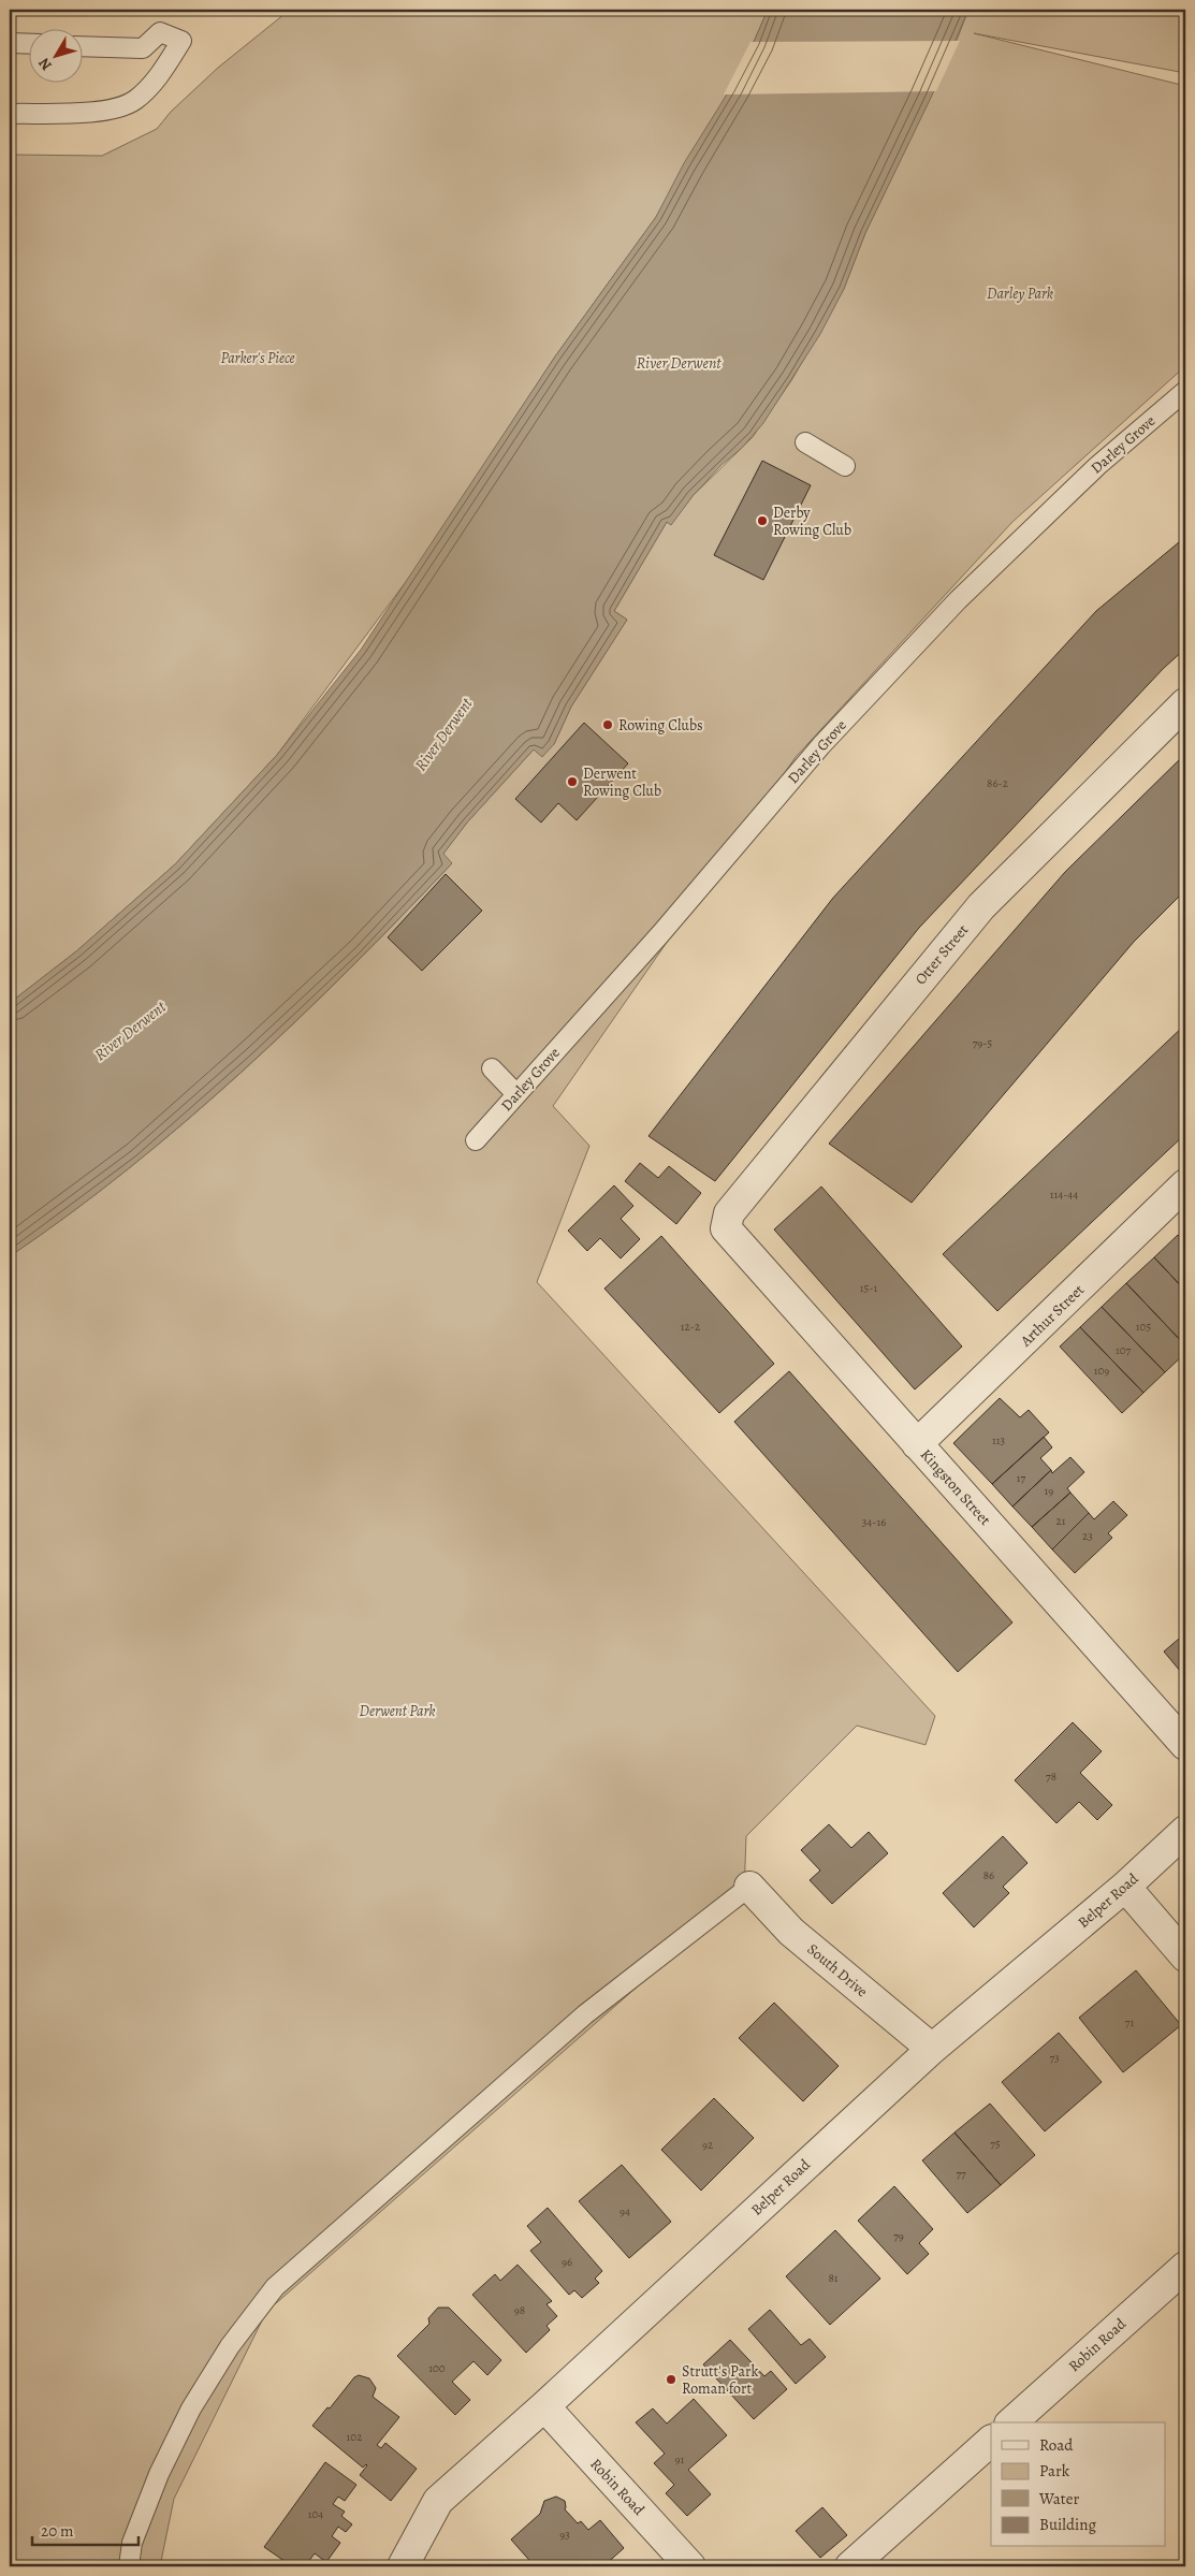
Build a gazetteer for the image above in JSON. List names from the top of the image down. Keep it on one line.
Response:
{"streets":{"street":["Otter Street","Arthur Street","Kingston Street","Belper Road","South Drive","Robin Road"],"lane":["Darley Grove"]},"crossings":[["Otter Street","Kingston Street"],["Arthur Street","Kingston Street"],["Belper Road","South Drive"],["Belper Road","Robin Road"]],"water":["River Derwent"],"parks":["Darley Park","Parker's Piece","Derwent Park"],"places":["Derby Rowing Club","Rowing Clubs","Derwent Rowing Club","Strutt's Park Roman fort"],"house_numbers":["86-2","79-5","114-44","15-1","12-2","105","107","109","113","17","19","21","34-16","23","78","86","71","73","75","92","77","94","79","96","81","98","100","102","91","104","93"],"legend":["Road","Park","Water","Building"],"scale_bar":"20 m","north":"bottom left"}
